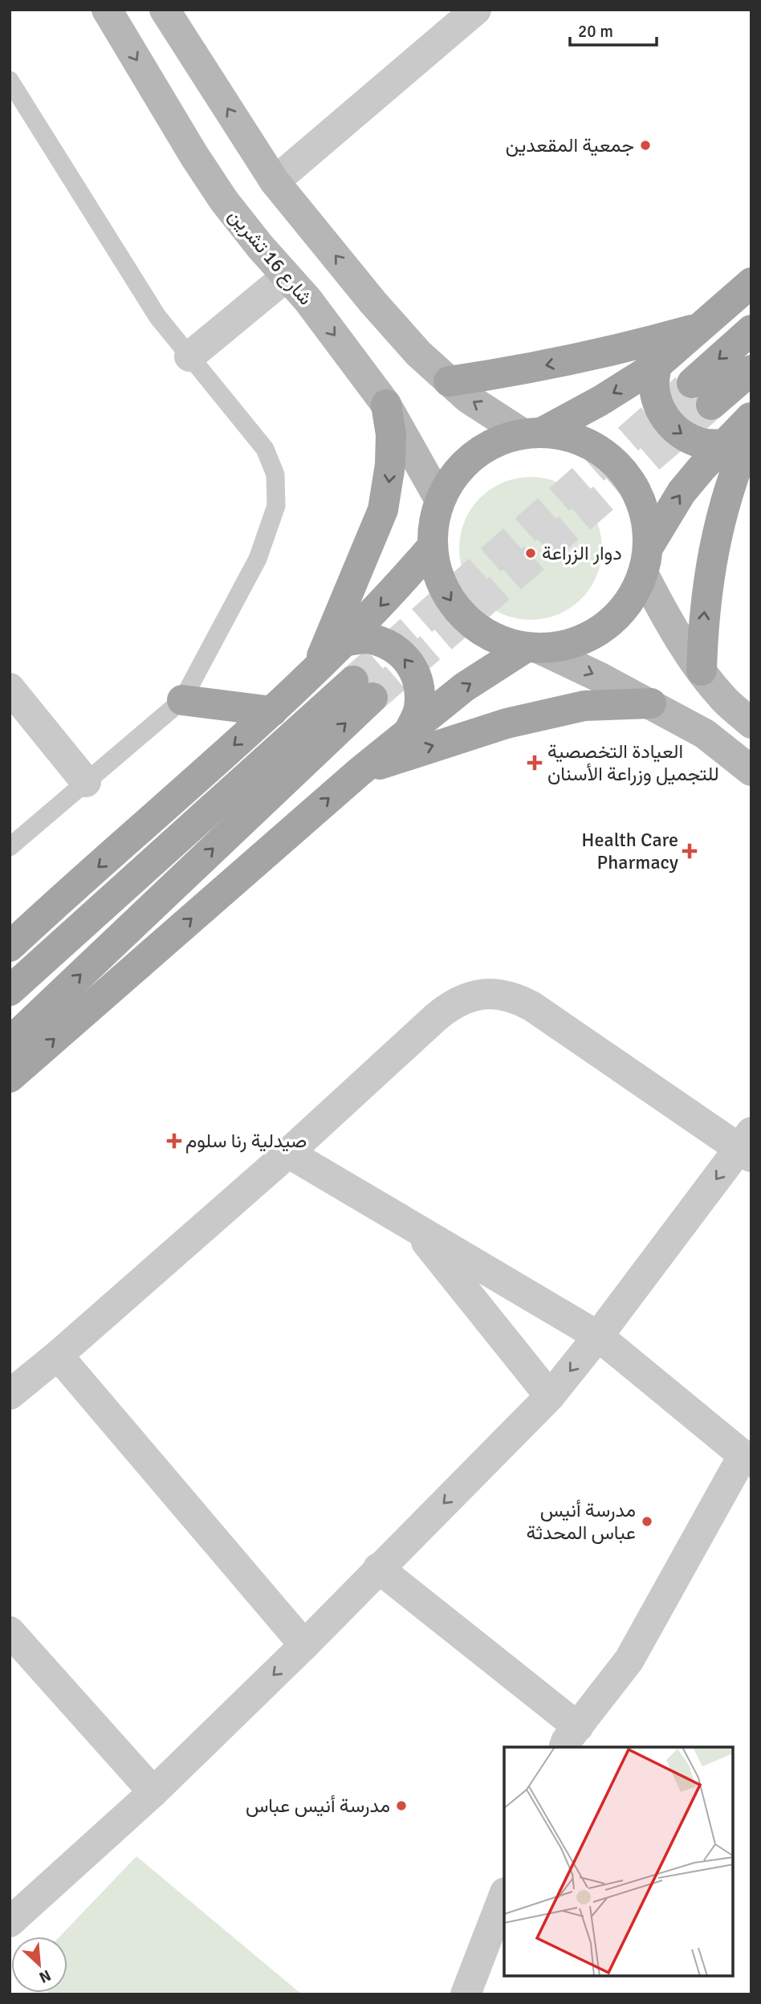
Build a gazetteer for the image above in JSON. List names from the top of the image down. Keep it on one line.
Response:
{"streets":{"street":["شارع 16 تشرين"]},"places":{"other":["جمعية المقعدين","دوار الزراعة","مدرسة أنيس عباس المحدثة","مدرسة أنيس عباس"],"health":["العيادة التخصصية للتجميل وزراعة الأسنان","Health Care Pharmacy","صيدلية رنا سلوم"]},"scale_bar":"20 m","north":"bottom right"}
